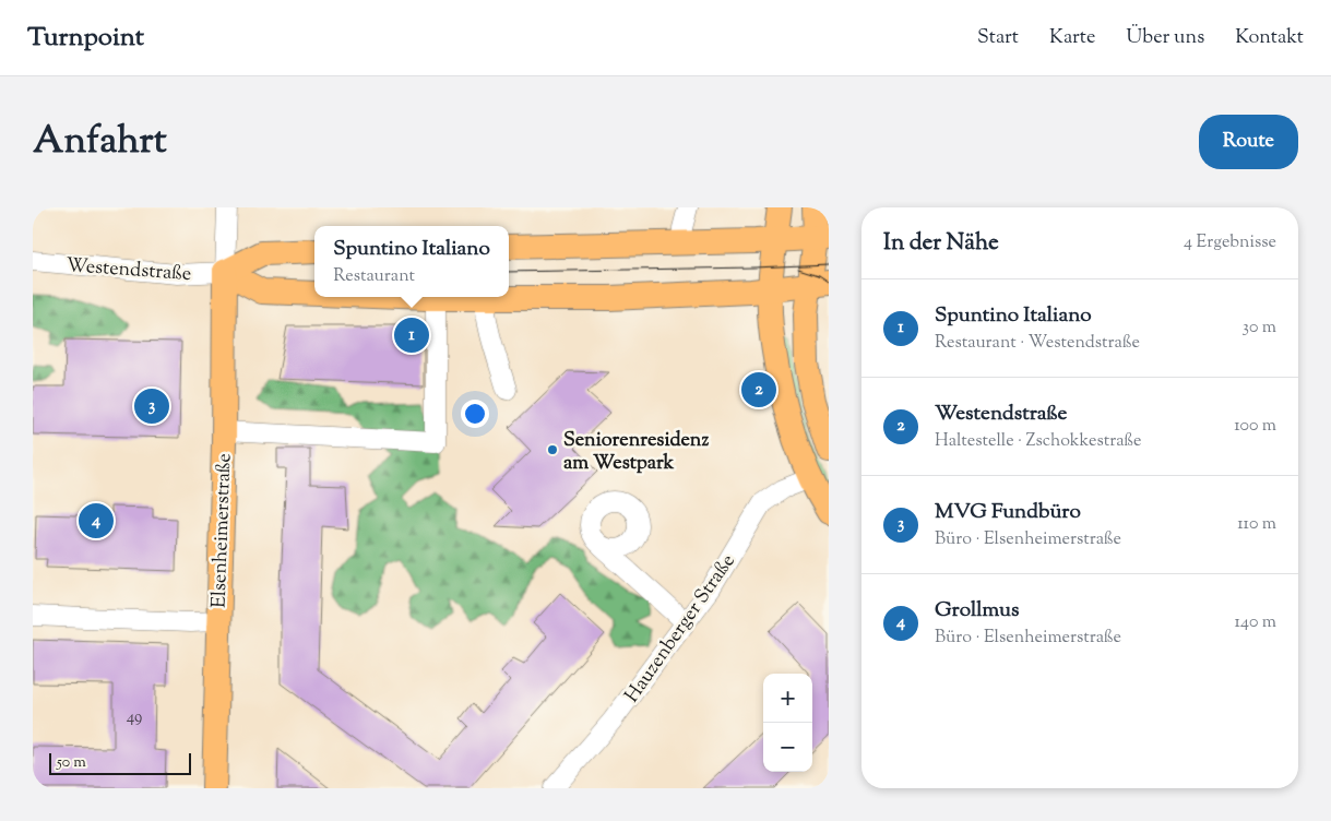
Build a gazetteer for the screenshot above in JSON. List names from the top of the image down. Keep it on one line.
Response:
{"streets":{"main road":["Westendstraße","Elsenheimerstraße"],"street":["Hauzenberger Straße"]},"crossings":[["Westendstraße","Elsenheimerstraße"]],"places":["Seniorenresidenz am Westpark"],"house_numbers":["49"],"scale_bar":"50 m","page":{"header":"Turnpoint","nav":["Start","Karte","Über uns","Kontakt"],"title":"Anfahrt","buttons":"Route","heading":["In der Nähe","4 Ergebnisse"],"popup":["Spuntino Italiano","Restaurant"],"list":[{"mark":"1","name":"Spuntino Italiano","note":"Restaurant · Westendstraße","value":"30 m"},{"mark":"2","name":"Westendstraße","note":"Haltestelle · Zschokkestraße","value":"100 m"},{"mark":"3","name":"MVG Fundbüro","note":"Büro · Elsenheimerstraße","value":"110 m"},{"mark":"4","name":"Grollmus","note":"Büro · Elsenheimerstraße","value":"140 m"}],"pins":["1","2","3","4"],"map_buttons":["+","−"],"scale":"50 m"}}
